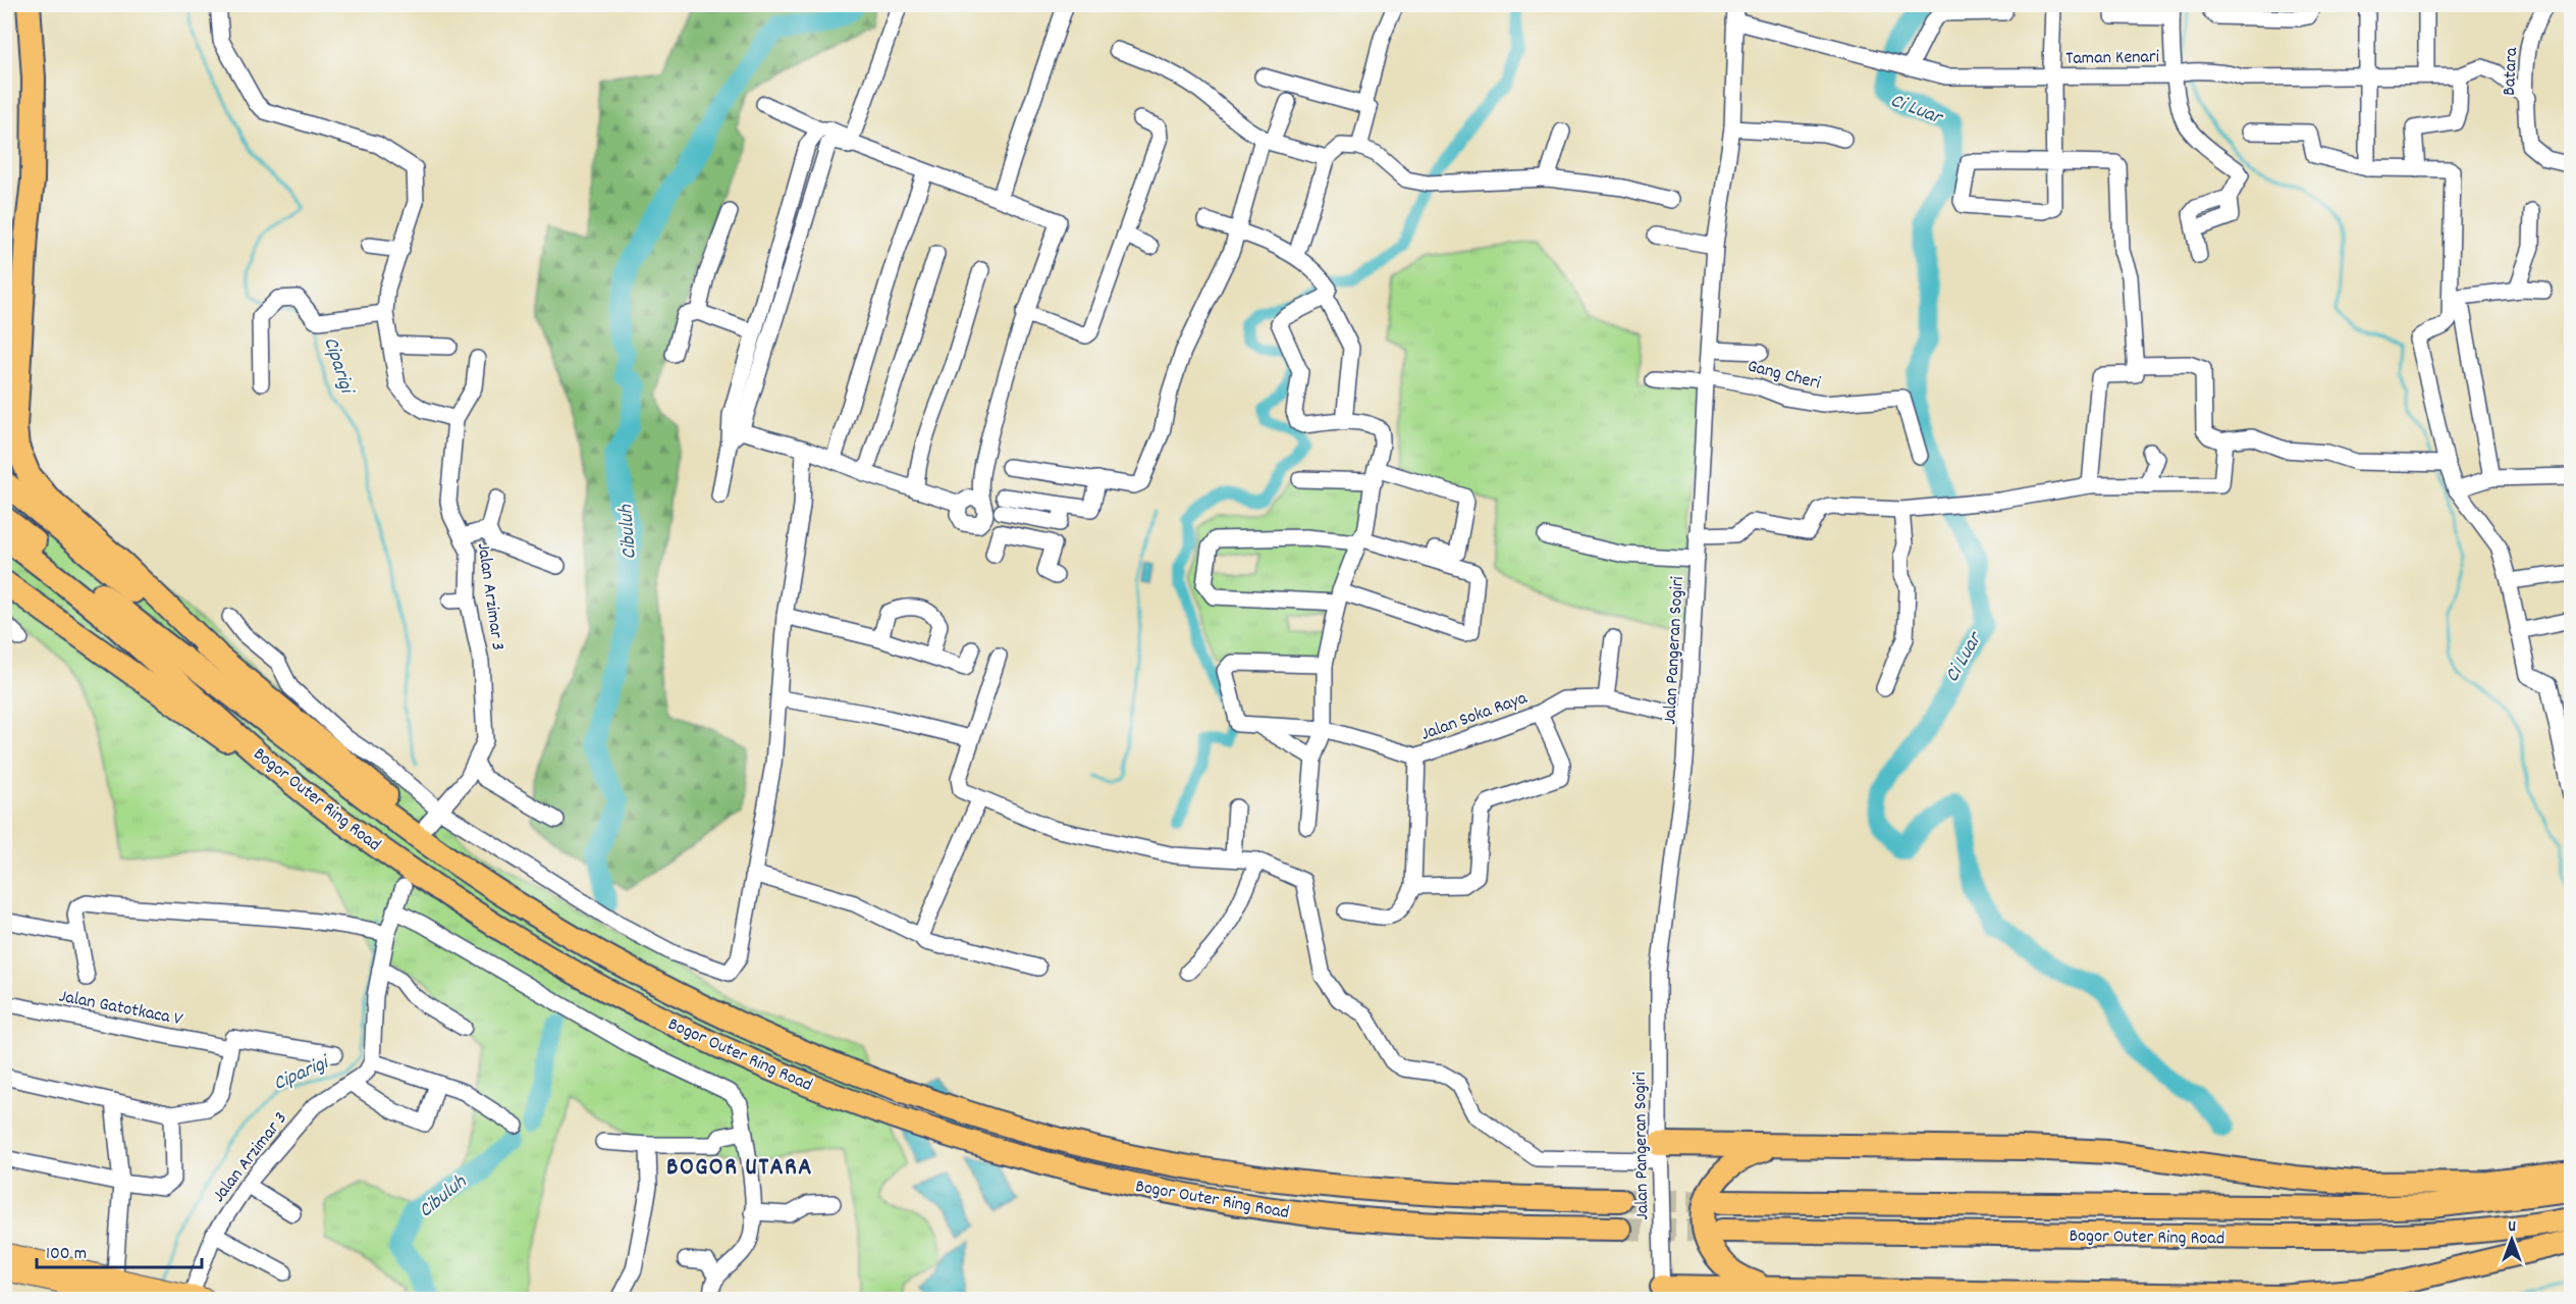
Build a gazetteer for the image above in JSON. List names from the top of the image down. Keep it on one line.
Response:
{"streets":{"highway":["Bogor Outer Ring Road"],"street":["Taman Kenari","Batara","Gang Cheri","Jalan Arzimar 3","Jalan Pangeran Sogiri","Jalan Soka Raya","Jalan Gatotkaca V"]},"crossings":[["Taman Kenari","Jalan Pangeran Sogiri"],["Gang Cheri","Jalan Pangeran Sogiri"],["Jalan Pangeran Sogiri","Jalan Soka Raya"]],"districts":["BOGOR UTARA"],"water":["Ci Luar","Ciparigi","Cibuluh"],"scale_bar":"100 m","north":"top"}
